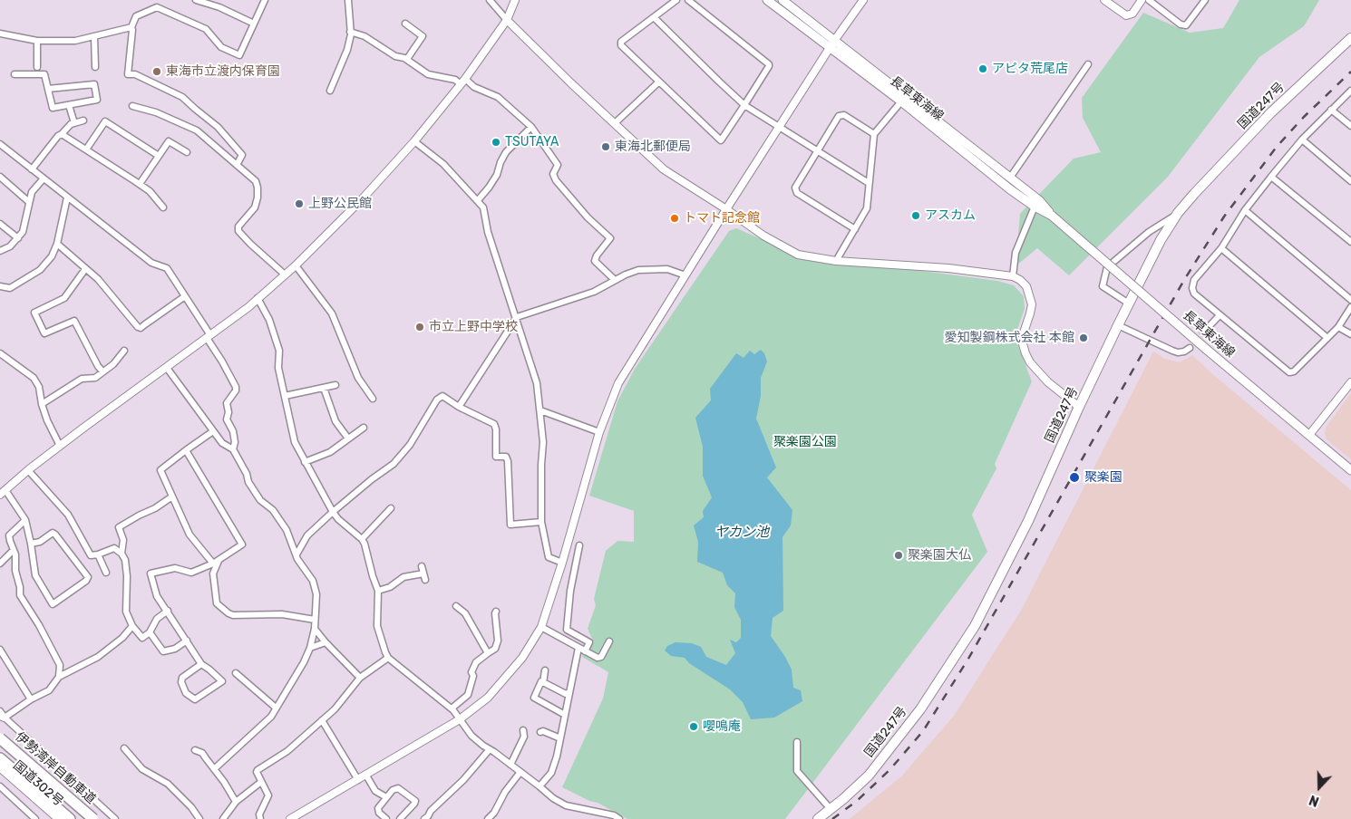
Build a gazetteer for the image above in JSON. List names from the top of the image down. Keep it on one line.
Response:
{"streets":{"highway":["国道247号","伊勢湾岸自動車道","国道302号"],"main road":["長草東海線"]},"crossings":[["伊勢湾岸自動車道","国道302号"]],"water":["ヤカン池"],"parks":["聚楽園公園"],"places":["アピタ荒尾店","東海市立渡内保育園","TSUTAYA","東海北郵便局","上野公民館","アスカム","トマト記念館","市立上野中学校","愛知製鋼株式会社 本館","聚楽園","聚楽園大仏","嚶鳴庵"],"north":"bottom"}
